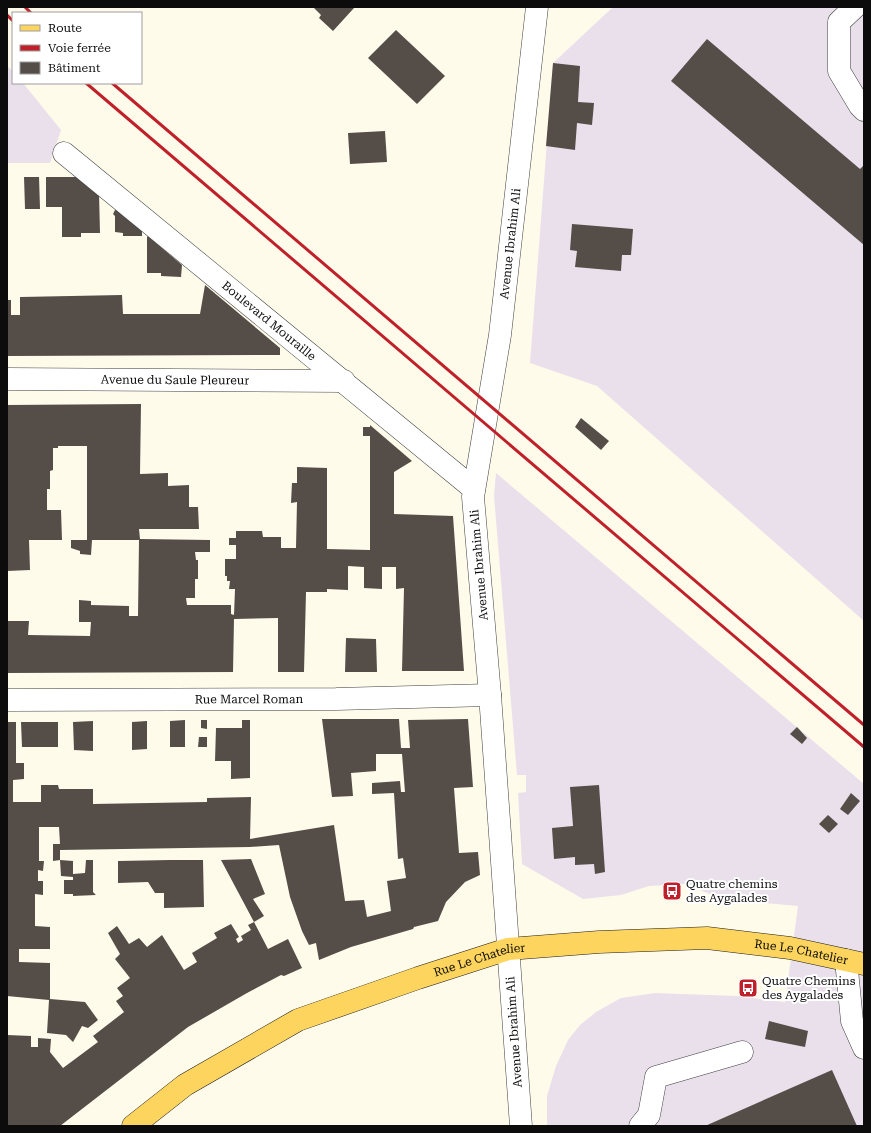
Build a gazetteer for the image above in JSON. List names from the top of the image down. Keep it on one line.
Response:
{"streets":{"main road":["Rue Le Chatelier"],"street":["Avenue Ibrahim Ali","Boulevard Mouraille","Avenue du Saule Pleureur","Rue Marcel Roman"]},"crossings":[["Avenue Ibrahim Ali","Boulevard Mouraille"],["Avenue Ibrahim Ali","Rue Marcel Roman"],["Avenue Ibrahim Ali","Rue Le Chatelier"],["Boulevard Mouraille","Avenue du Saule Pleureur"]],"places":{"bus stop":["Quatre chemins des Aygalades","Quatre Chemins des Aygalades"]},"legend":["Route","Voie ferrée","Bâtiment"]}
